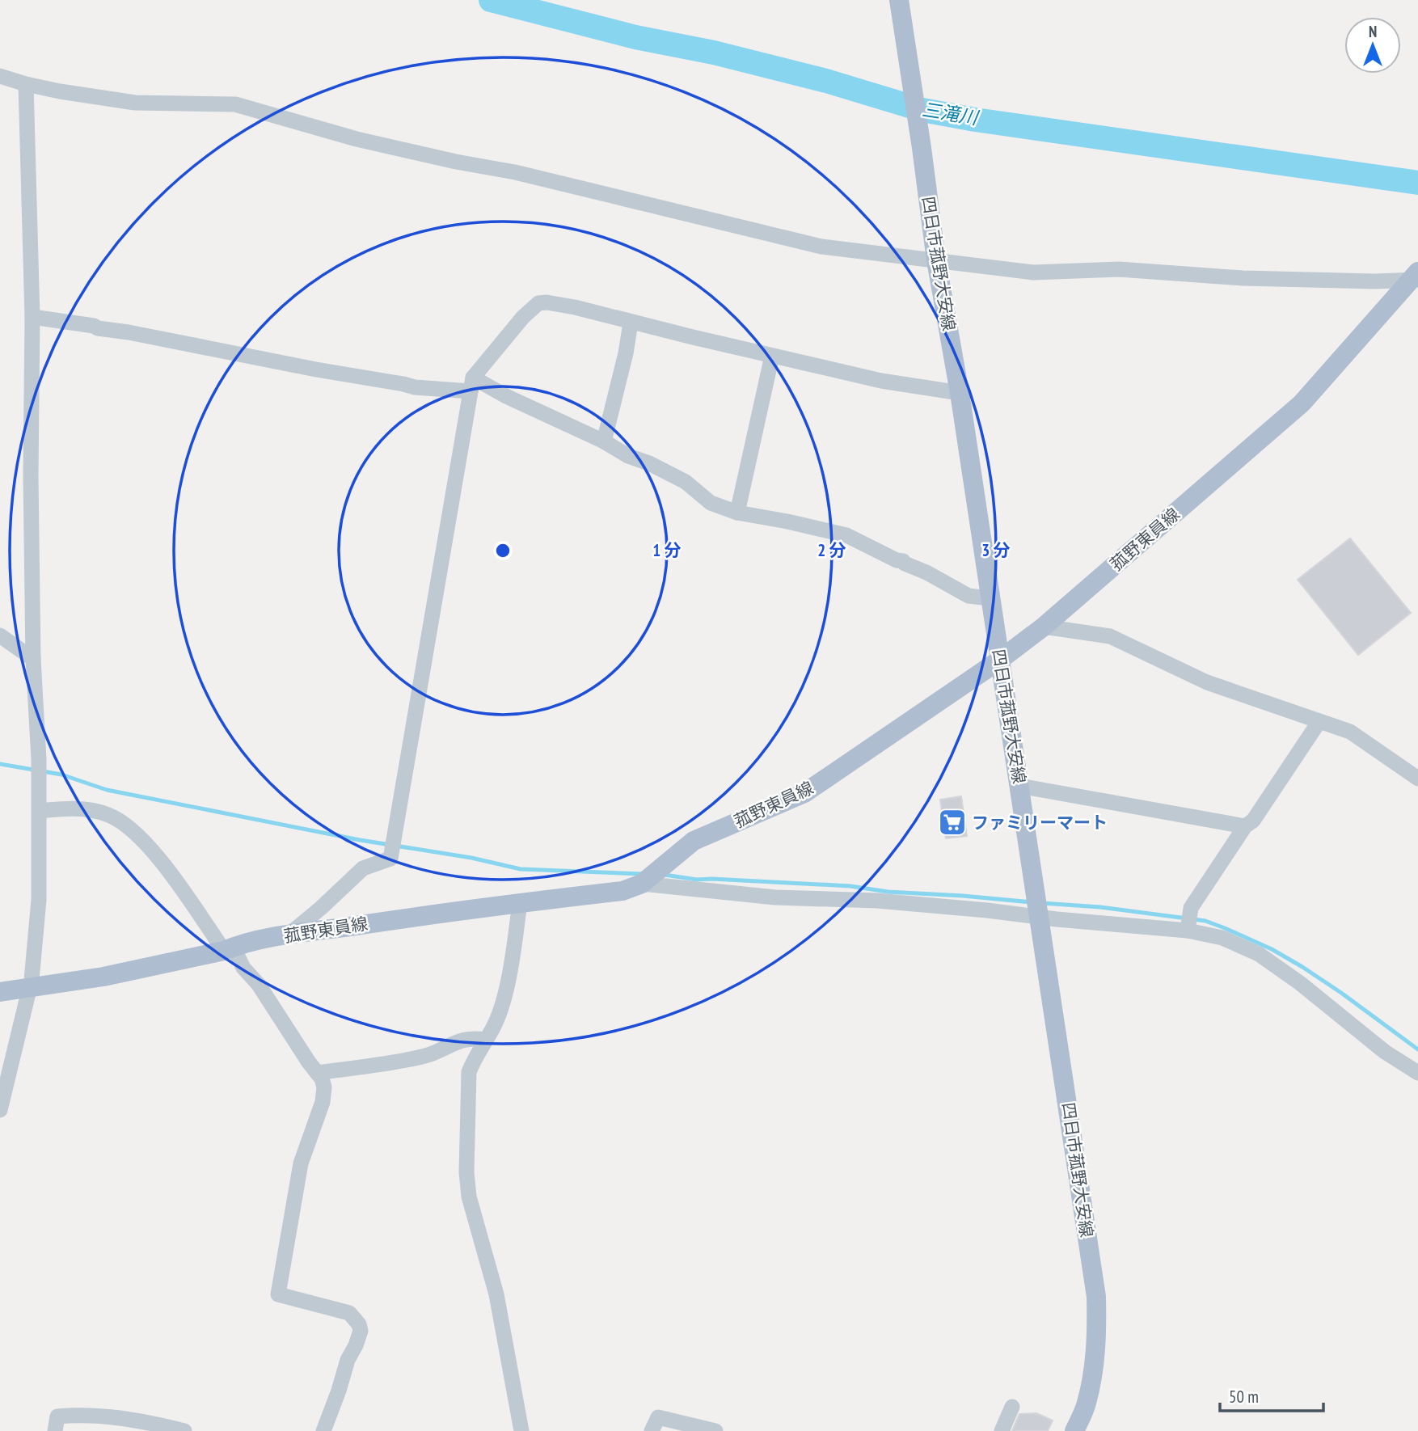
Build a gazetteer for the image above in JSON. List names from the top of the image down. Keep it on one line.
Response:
{"streets":{"main road":["四日市菰野大安線","菰野東員線"]},"crossings":[["四日市菰野大安線","菰野東員線"]],"water":["三滝川"],"places":{"supermarket":["ファミリーマート"]},"scale_bar":"50 m","north":"top","rings":["1 分","2 分","3 分"]}
